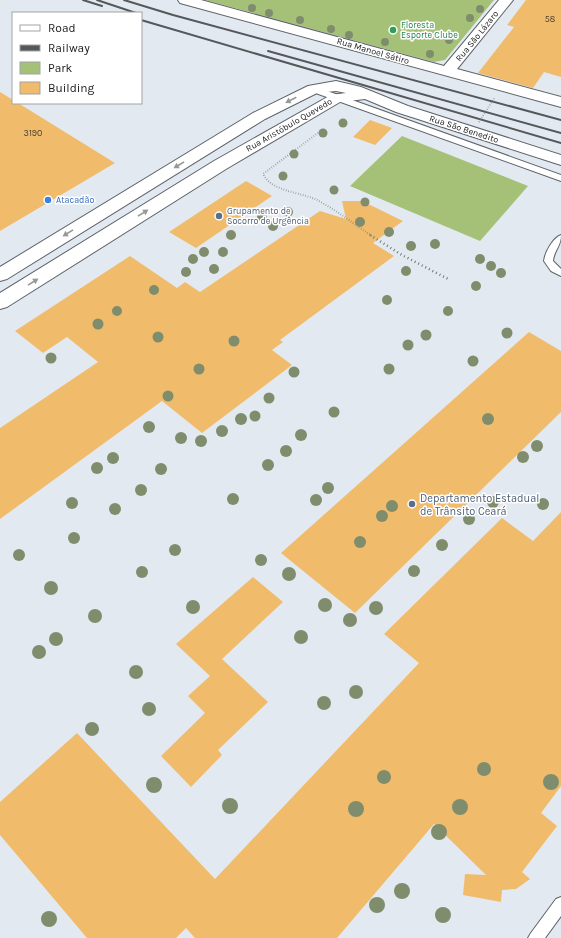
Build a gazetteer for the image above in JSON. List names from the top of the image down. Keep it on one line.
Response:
{"streets":{"street":["Rua São Lázaro","Rua Manoel Sátiro","Rua Aristóbulo Quevedo","Rua São Benedito"]},"crossings":[["Rua São Lázaro","Rua Manoel Sátiro"],["Rua Aristóbulo Quevedo","Rua São Benedito"]],"places":["Floresta Esporte Clube","Atacadão","Grupamento de Socorro de Urgência","Departamento Estadual de Trânsito Ceará"],"house_numbers":["58","3190"],"legend":["Road","Railway","Park","Building"]}
